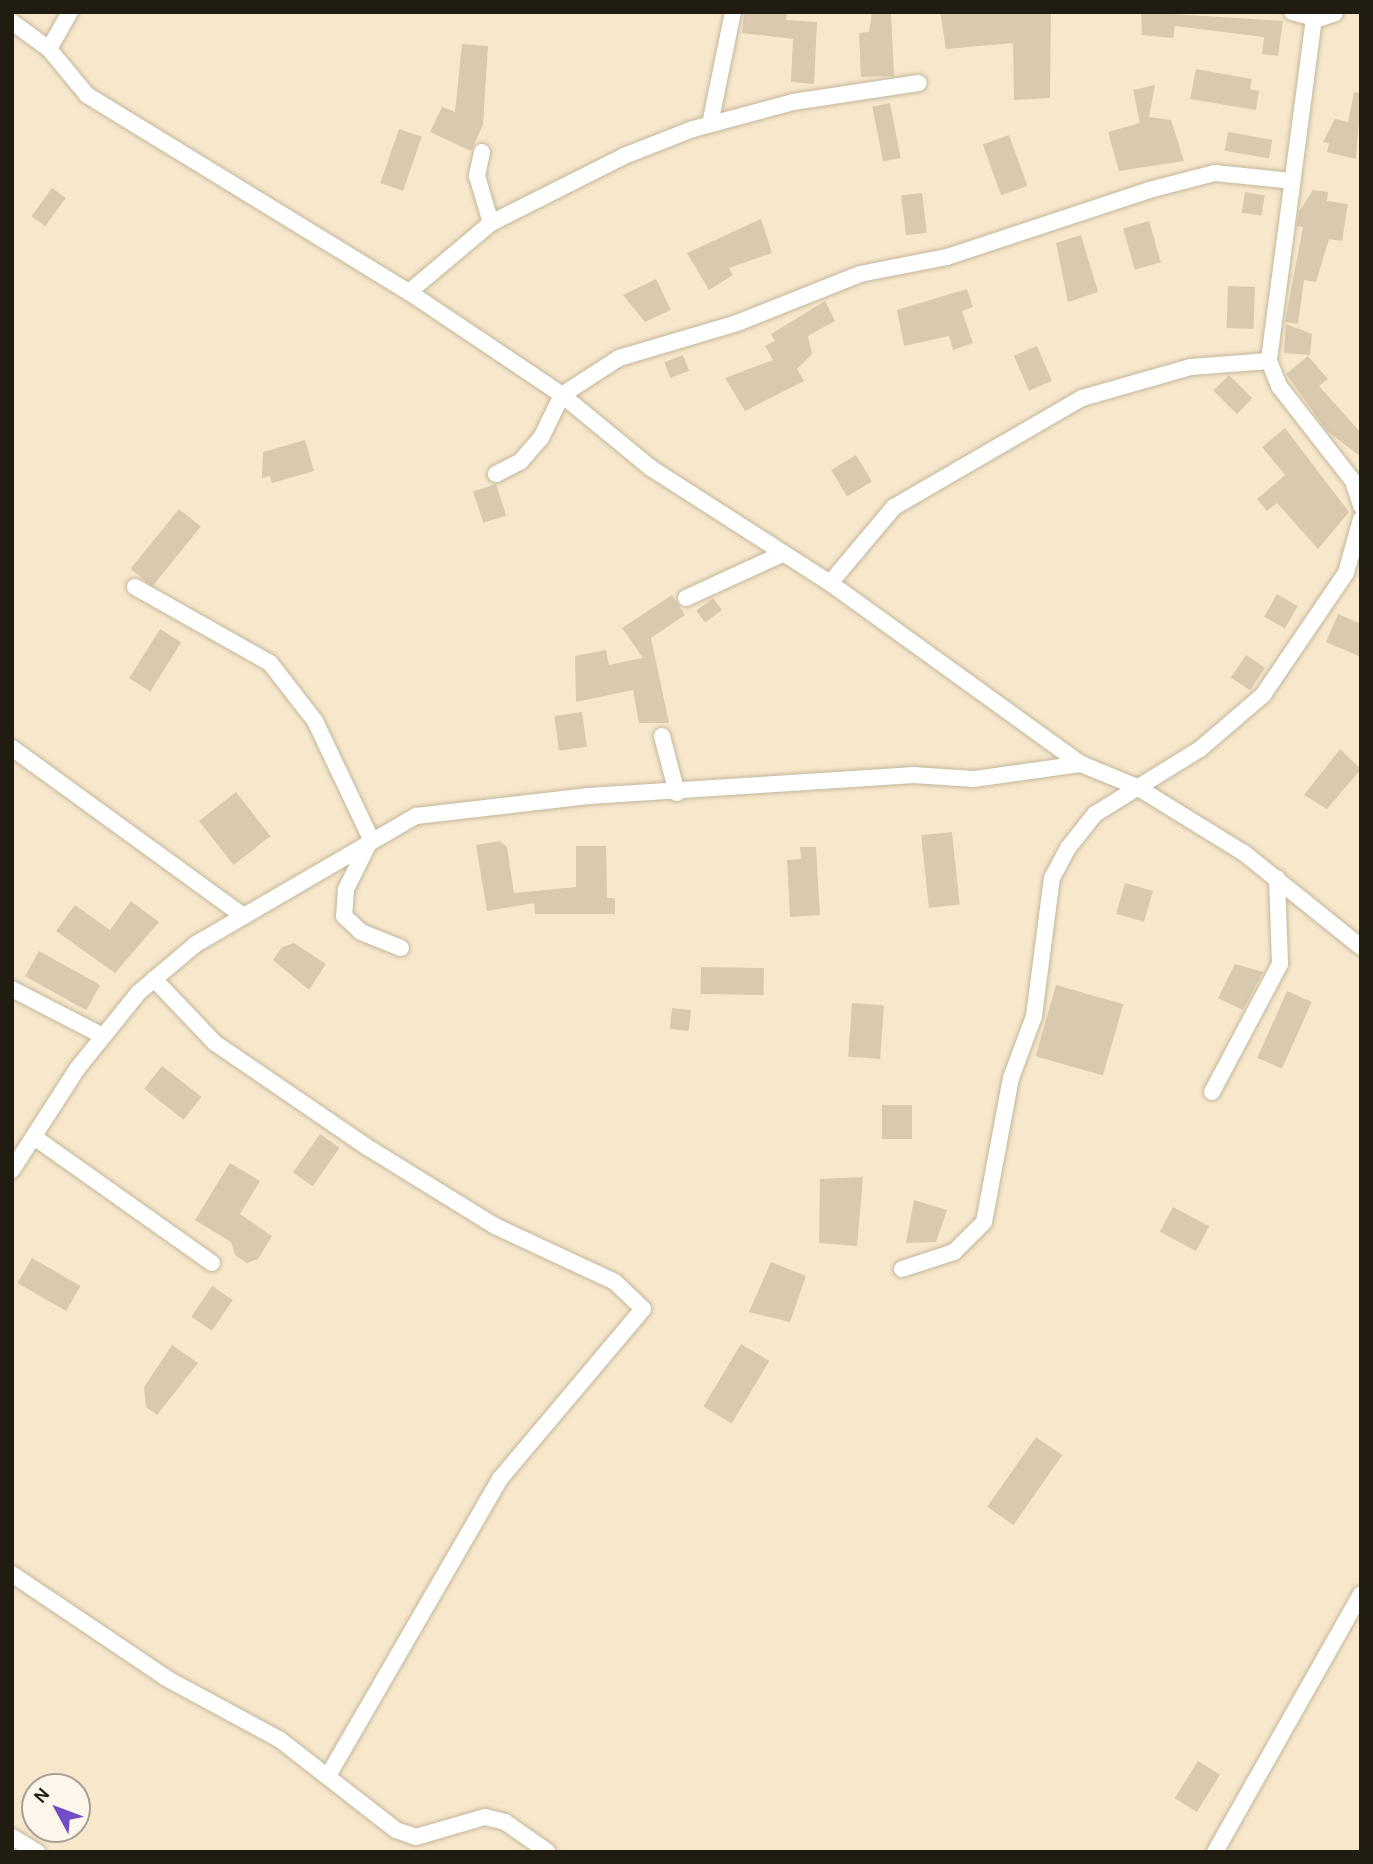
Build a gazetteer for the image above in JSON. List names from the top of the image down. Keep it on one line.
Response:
{"north":"top left"}
